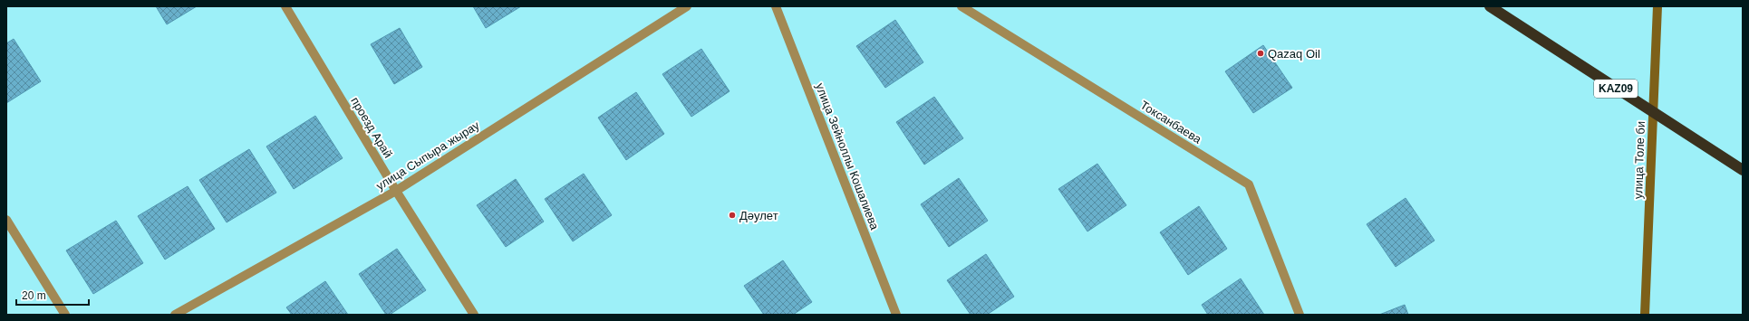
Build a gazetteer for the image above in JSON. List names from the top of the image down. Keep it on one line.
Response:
{"streets":{"highway":["KAZ09"],"street":["Токсанбаева","проезд Арай","улица Сыпыра жырау","улица Зейноллы Кошалиева","улица Толе би"]},"crossings":[["KAZ09","улица Толе би"],["проезд Арай","улица Сыпыра жырау"]],"places":["Qazaq Oil","Дәулет"],"scale_bar":"20 m"}
